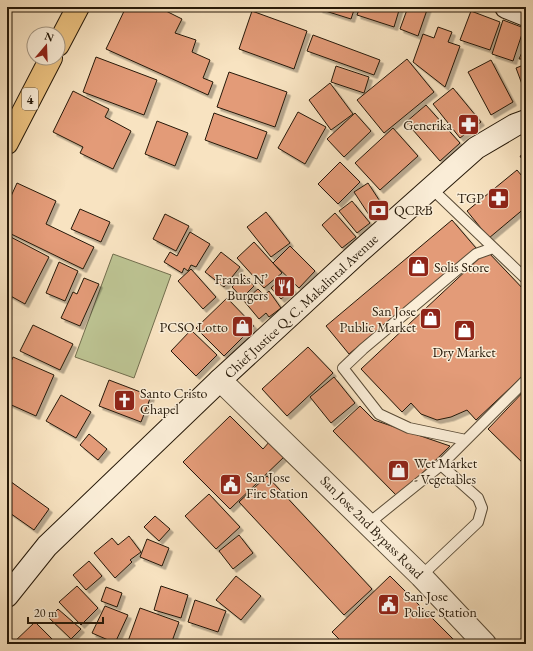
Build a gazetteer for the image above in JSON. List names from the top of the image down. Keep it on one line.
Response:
{"streets":{"highway":["4"],"main road":["Chief Justice Q. C. Makalintal Avenue","San Jose 2nd Bypass Road"]},"crossings":[["Chief Justice Q. C. Makalintal Avenue","San Jose 2nd Bypass Road"]],"places":{"pharmacy":["Generika","TGP"],"bank":["QCRB"],"shop":["Solis Store","San Jose Public Market","PCSO Lotto","Dry Market","Wet Market - Vegetables"],"restaurant":["Franks N’ Burgers"],"church":["Santo Cristo Chapel"],"public building":["San Jose Fire Station","San Jose Police Station"]},"scale_bar":"20 m","north":"top"}
